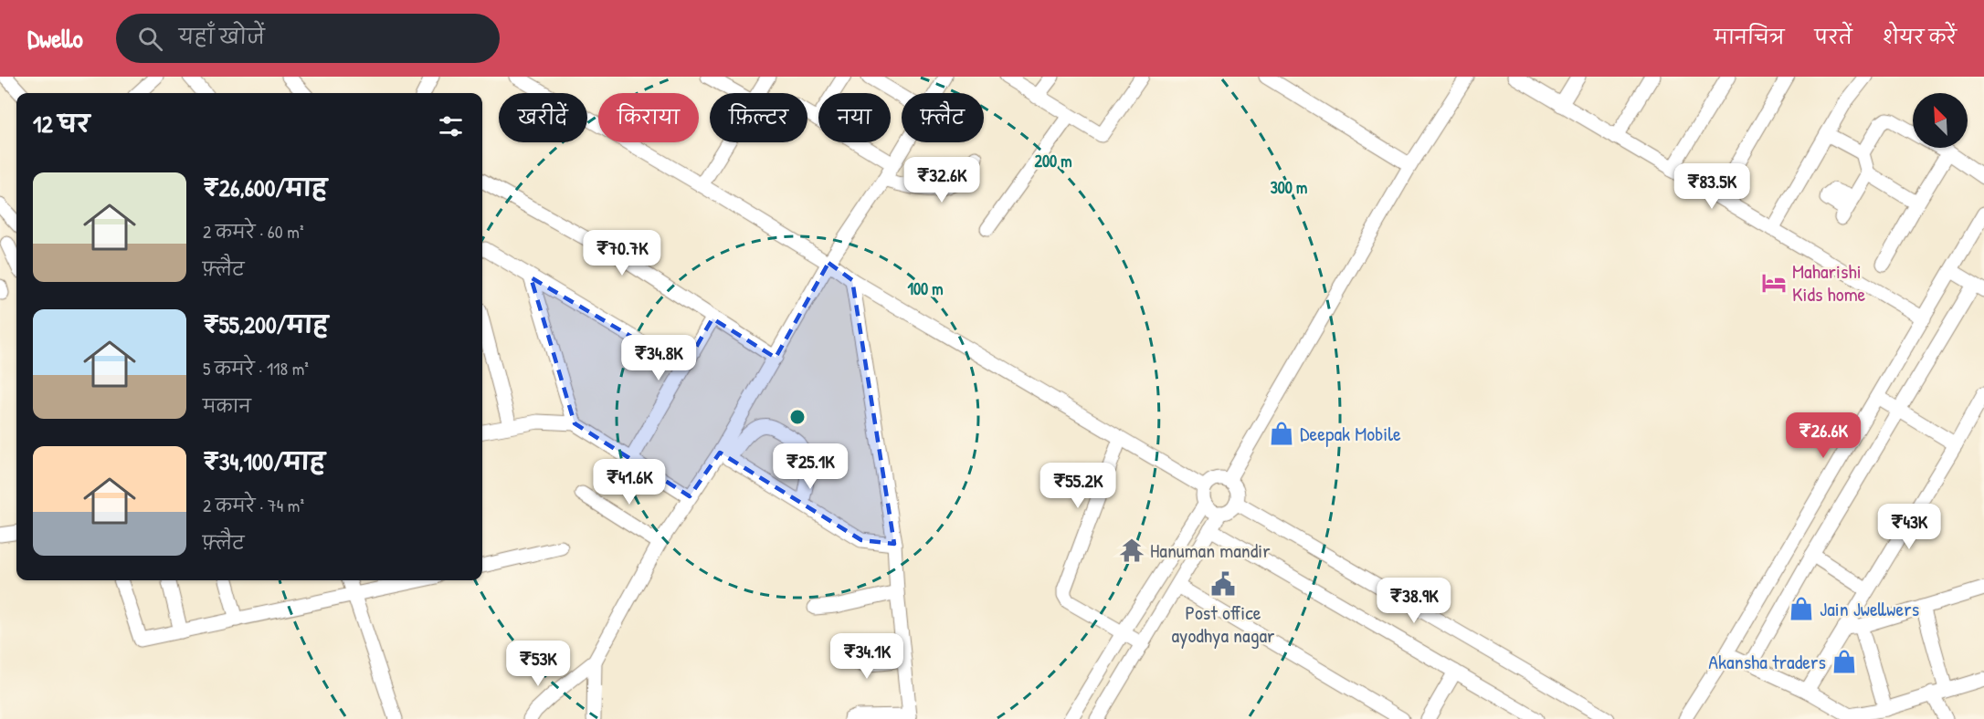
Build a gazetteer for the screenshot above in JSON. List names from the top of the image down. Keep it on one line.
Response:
{"places":{"hotel":["Maharishi Kids home"],"shop":["Deepak Mobile","Jain Jwellwers","Akansha traders"],"temple":["Hanuman mandir"],"public building":["Post office ayodhya nagar"]},"north":"top left","page":{"header":"Dwello","search":"यहाँ खोजें","nav":["मानचित्र","परतें","शेयर करें"],"chip":["खरीदें","किराया","फ़िल्टर","नया","फ़्लैट"],"heading":"12 घर","price":["₹32.6K","₹83.5K","₹70.7K","₹34.8K","₹26.6K","₹25.1K","₹41.6K","₹55.2K","₹43K","₹38.9K","₹34.1K","₹53K"],"list":[{"name":"₹26,600/माह","note":"2 कमरे · 60 m² · फ़्लैट"},{"name":"₹55,200/माह","note":"5 कमरे · 118 m² · मकान"},{"name":"₹34,100/माह","note":"2 कमरे · 74 m² · फ़्लैट"}]},"rings":["200 m","300 m","100 m"]}
